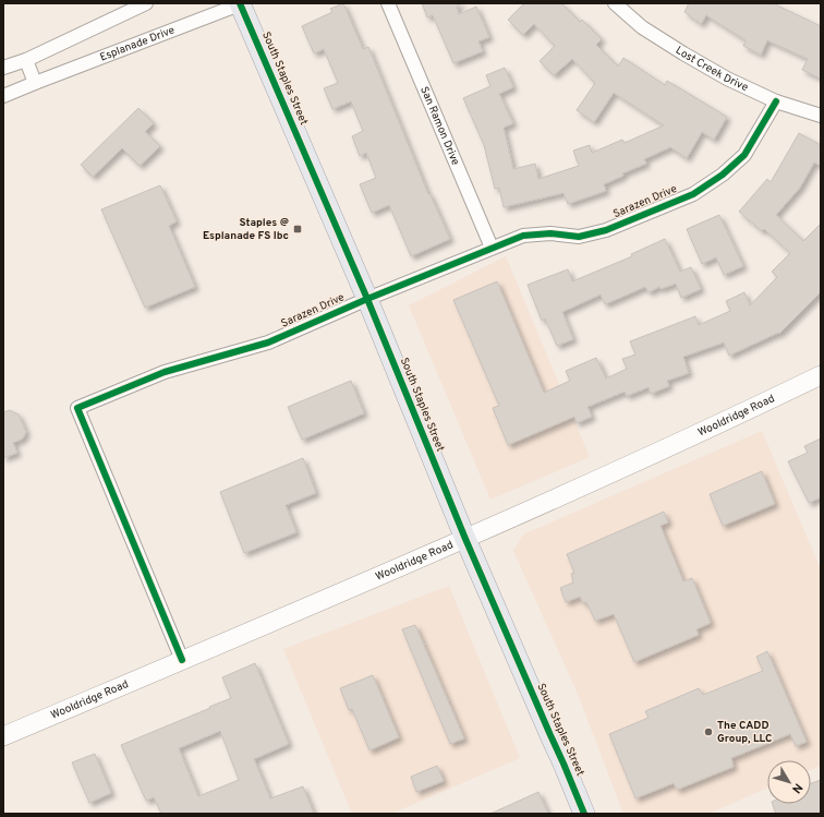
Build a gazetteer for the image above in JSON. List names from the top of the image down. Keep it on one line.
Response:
{"streets":{"main road":["South Staples Street","Wooldridge Road"],"street":["Esplanade Drive","Lost Creek Drive","San Ramon Drive","Sarazen Drive"]},"crossings":[["Esplanade Drive","South Staples Street"],["Lost Creek Drive","Sarazen Drive"],["South Staples Street","Sarazen Drive"],["South Staples Street","Wooldridge Road"],["San Ramon Drive","Sarazen Drive"],["Sarazen Drive","Wooldridge Road"]],"places":{"transit":["Staples @ Esplanade FS Ibc"],"other":["The CADD Group, LLC"]},"north":"bottom right"}
